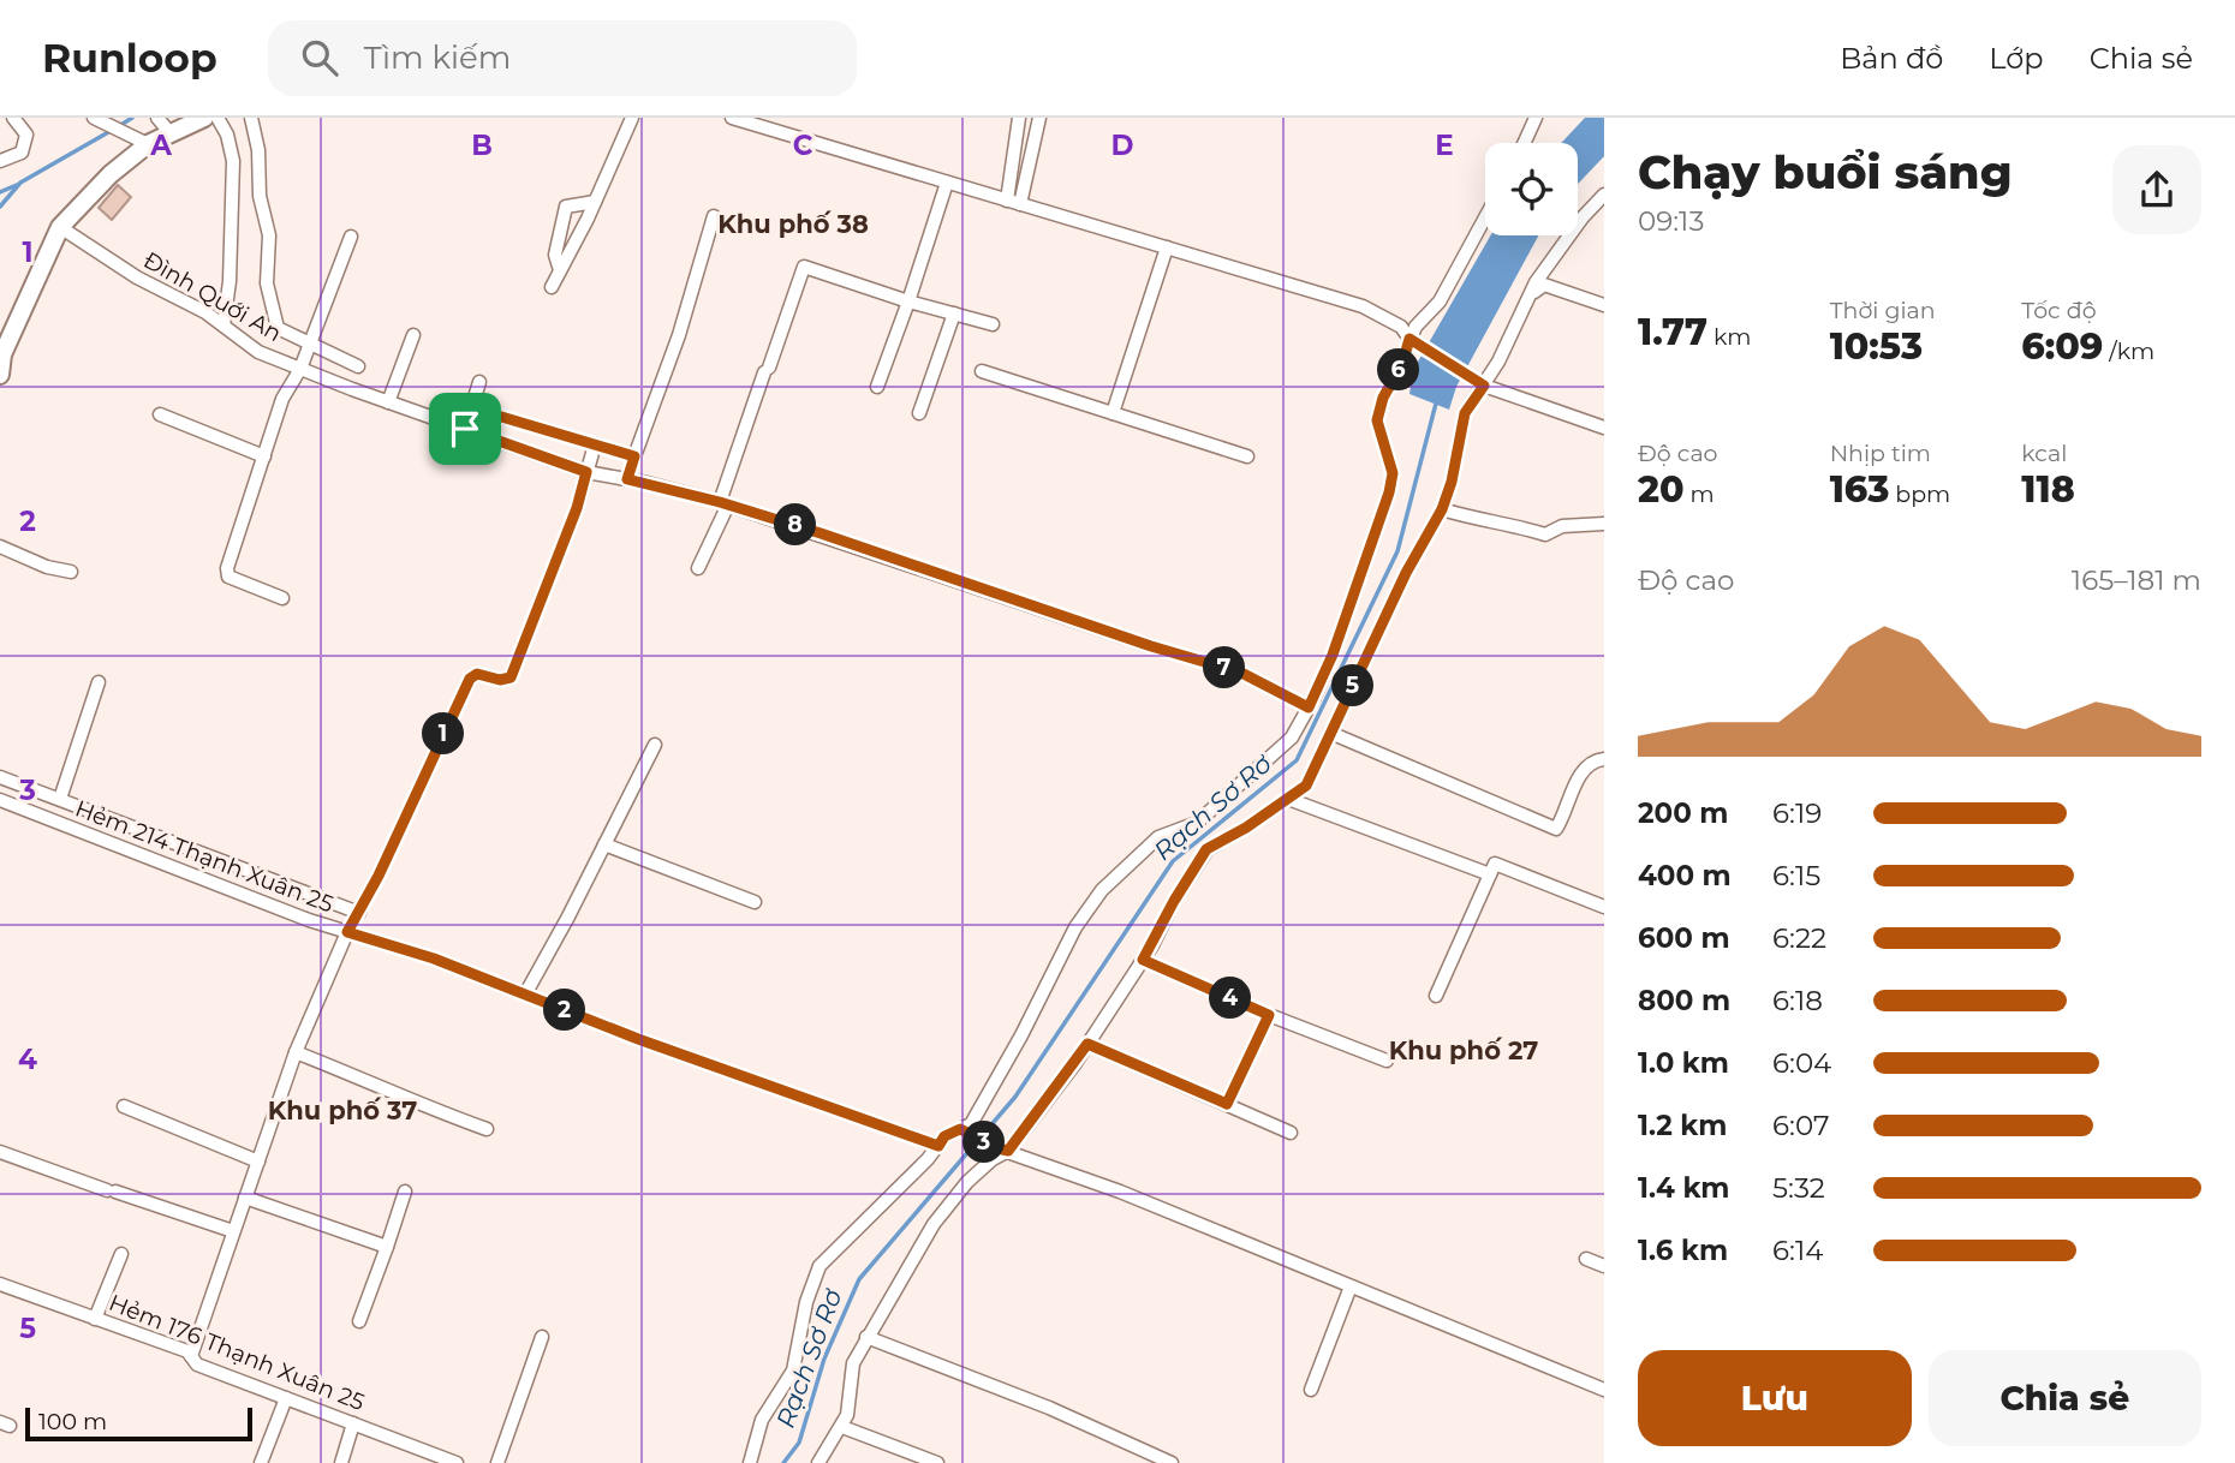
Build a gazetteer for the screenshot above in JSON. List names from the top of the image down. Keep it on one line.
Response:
{"streets":{"street":["Đình Quới An","Hẻm 214 Thạnh Xuân 25","Hẻm 176 Thạnh Xuân 25"]},"districts":["Khu phố 38","Khu phố 27","Khu phố 37"],"water":["Rạch Sơ Rơ"],"scale_bar":"100 m","page":{"header":"Runloop","search":"Tìm kiếm","nav":["Bản đồ","Lớp","Chia sẻ"],"heading":["Chạy buổi sáng","09:13"],"stats":[["1.77 km"],["Thời gian","10:53"],["Tốc độ","6:09 /km"],["Độ cao","20 m"],["Nhịp tim","163 bpm"],["kcal","118"]],"pins":["6","8","7","5","1","4","2","3"],"chart":["Độ cao","165–181 m"],"list":[{"name":"200 m","note":"6:19"},{"name":"400 m","note":"6:15"},{"name":"600 m","note":"6:22"},{"name":"800 m","note":"6:18"},{"name":"1.0 km","note":"6:04"},{"name":"1.2 km","note":"6:07"},{"name":"1.4 km","note":"5:32"},{"name":"1.6 km","note":"6:14"}],"buttons":["Lưu","Chia sẻ"],"scale":"100 m"},"grid":{"columns":["A","B","C","D","E"],"rows":["1","2","3","4","5"]}}
